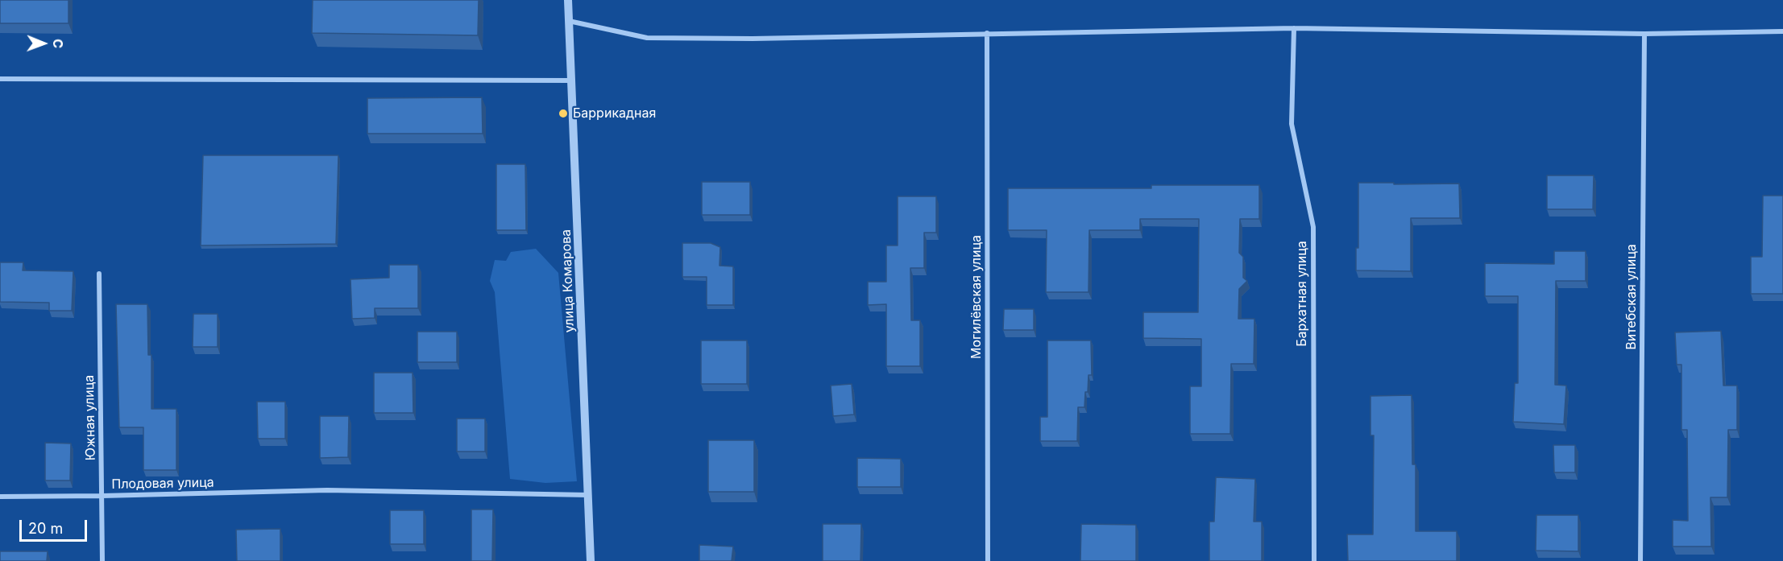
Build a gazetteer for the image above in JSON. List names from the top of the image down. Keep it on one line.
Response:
{"streets":{"street":["улица Комарова","Бархатная улица","Могилёвская улица","Витебская улица","Южная улица","Плодовая улица"]},"crossings":[["улица Комарова","Плодовая улица"],["Южная улица","Плодовая улица"]],"places":["Баррикадная"],"scale_bar":"20 m","north":"right"}
